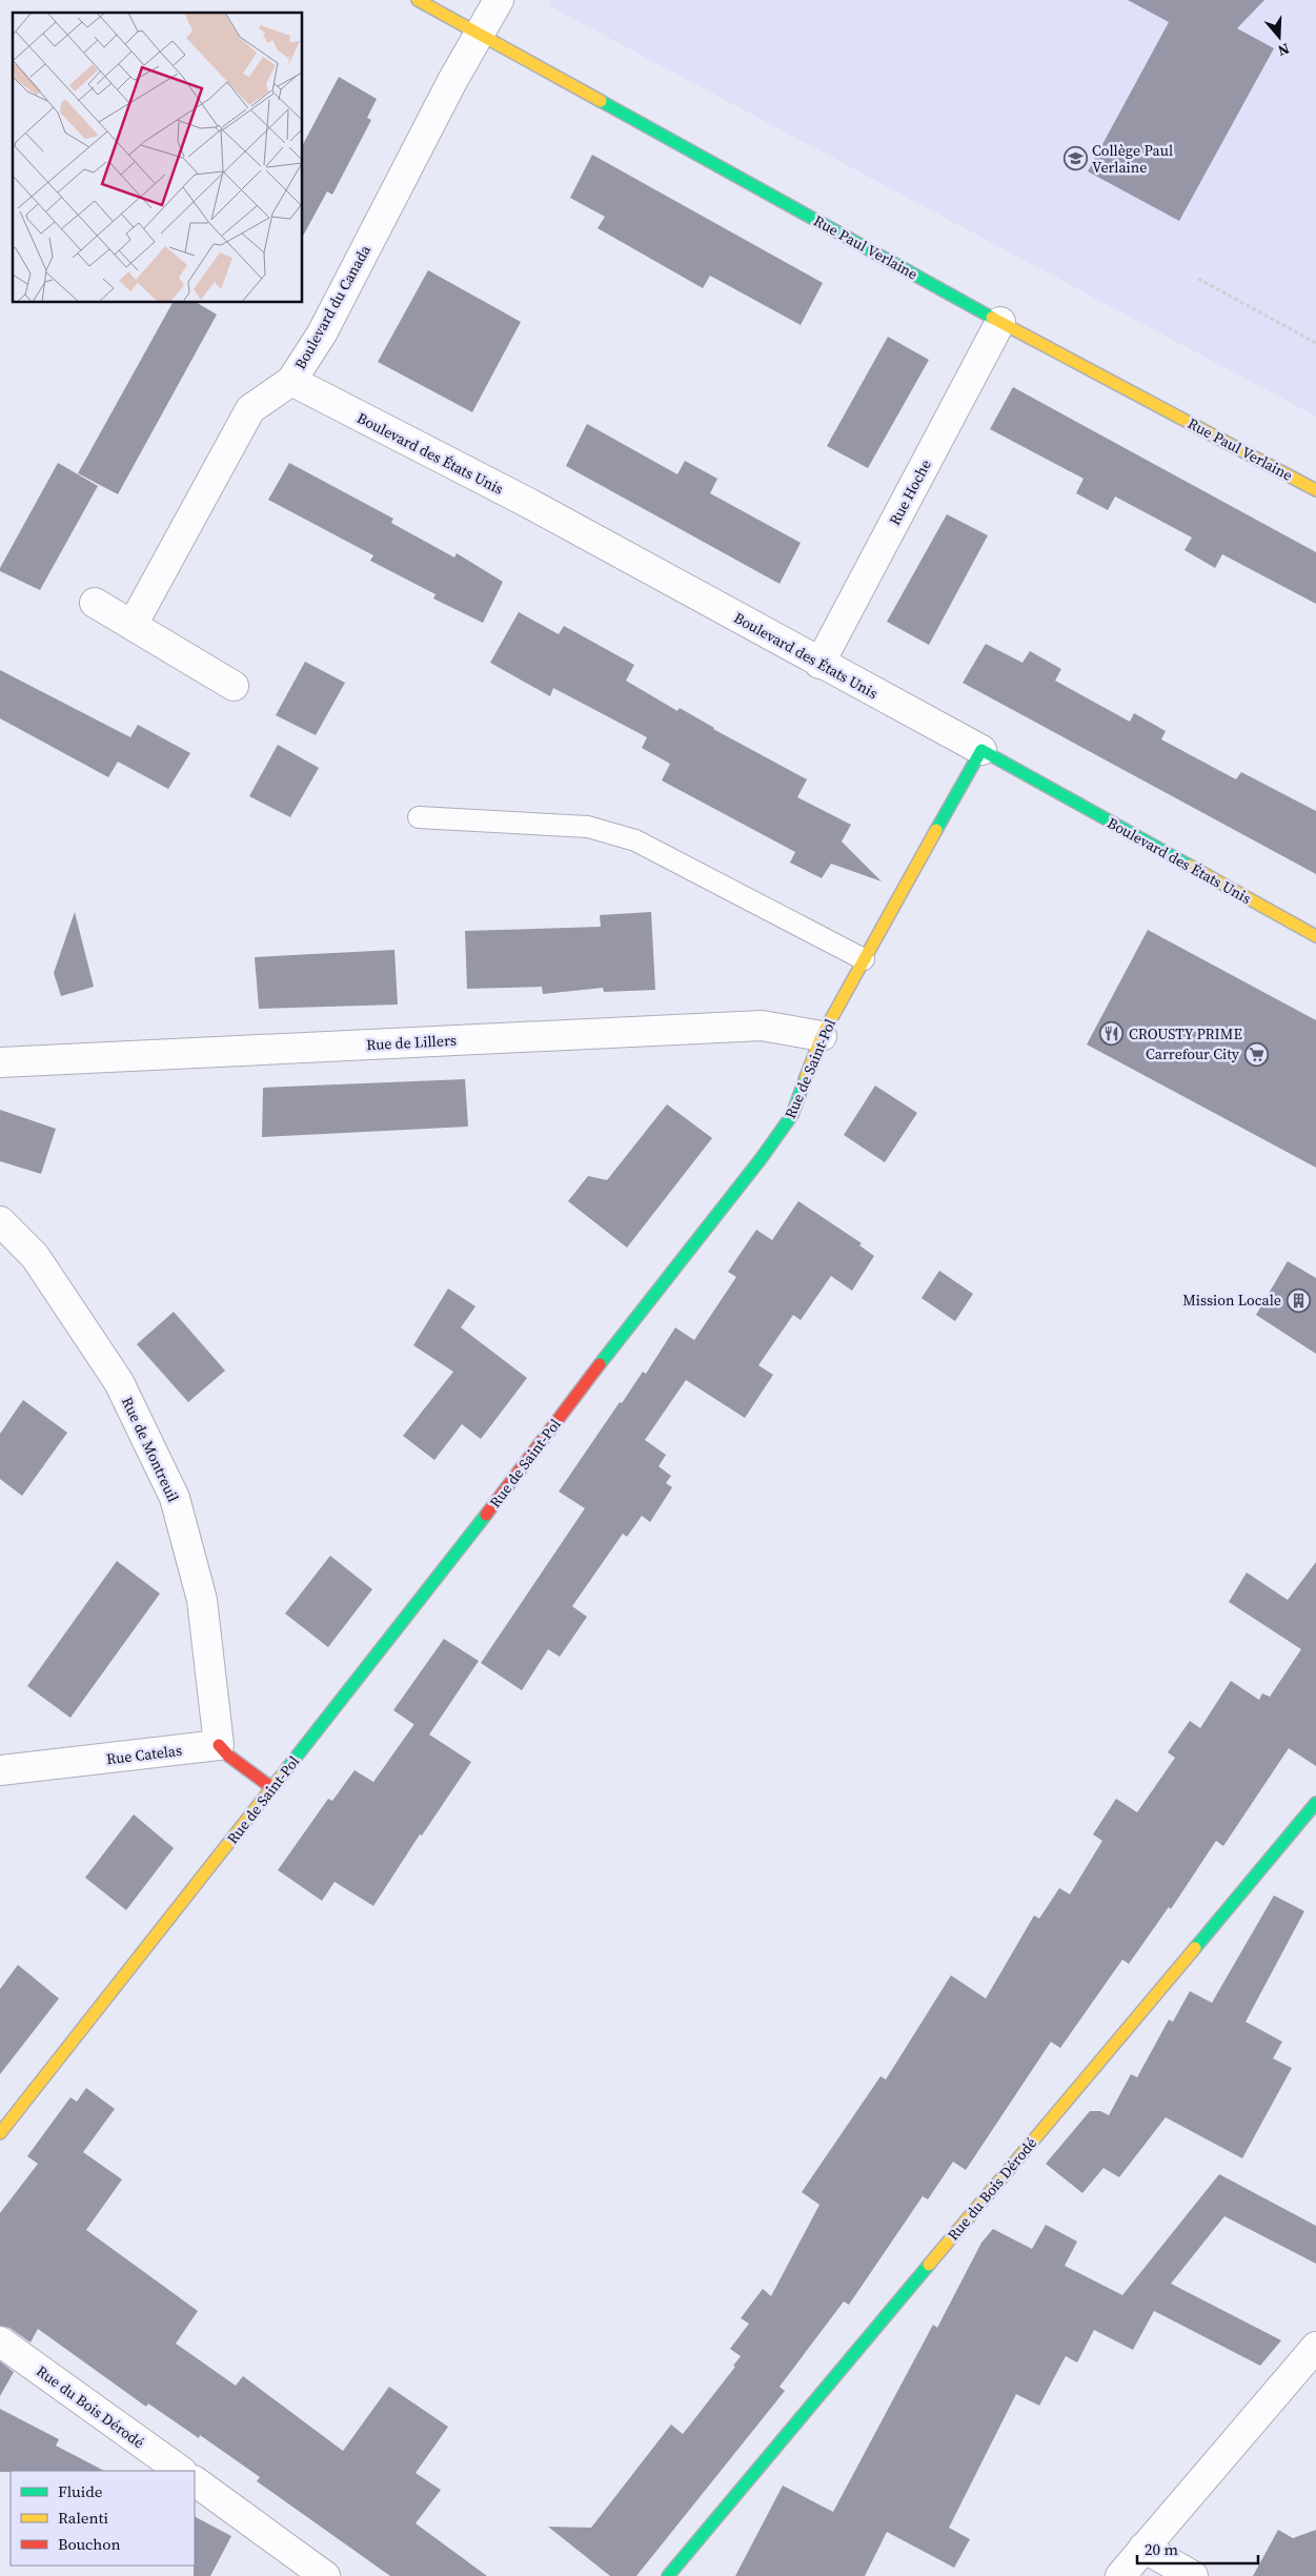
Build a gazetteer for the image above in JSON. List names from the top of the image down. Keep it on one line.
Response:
{"streets":{"street":["Rue Paul Verlaine","Boulevard du Canada","Boulevard des États Unis","Rue Hoche","Rue de Lillers","Rue de Saint-Pol","Rue de Montreuil","Rue Catelas","Rue du Bois Dérodé"]},"crossings":[["Rue Paul Verlaine","Boulevard du Canada"],["Rue Paul Verlaine","Rue Hoche"],["Boulevard du Canada","Boulevard des États Unis"],["Boulevard des États Unis","Rue Hoche"],["Boulevard des États Unis","Rue de Saint-Pol"],["Rue de Lillers","Rue de Saint-Pol"],["Rue de Montreuil","Rue Catelas"]],"places":{"school or university":["Collège Paul Verlaine"],"restaurant":["CROUSTY PRIME"],"supermarket":["Carrefour City"],"building":["Mission Locale"]},"legend":["Fluide","Ralenti","Bouchon"],"scale_bar":"20 m","north":"bottom"}
